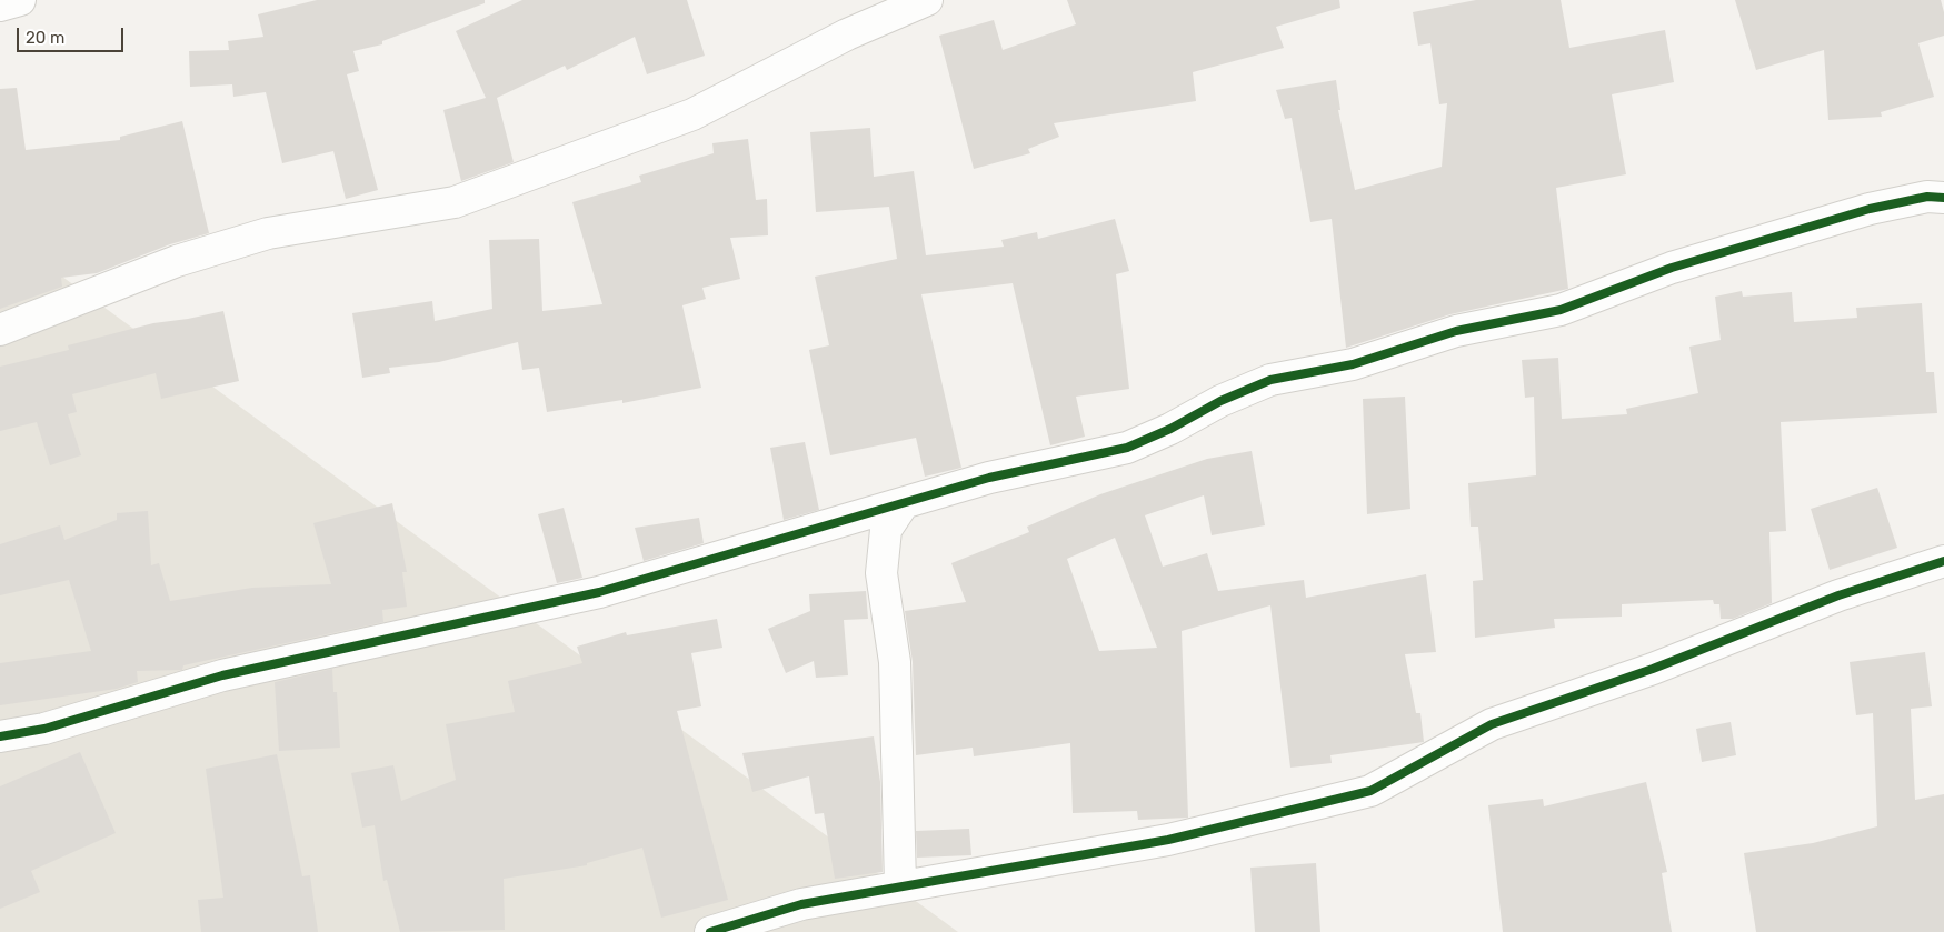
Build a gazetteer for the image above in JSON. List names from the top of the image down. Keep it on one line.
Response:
{"scale_bar":"20 m"}
